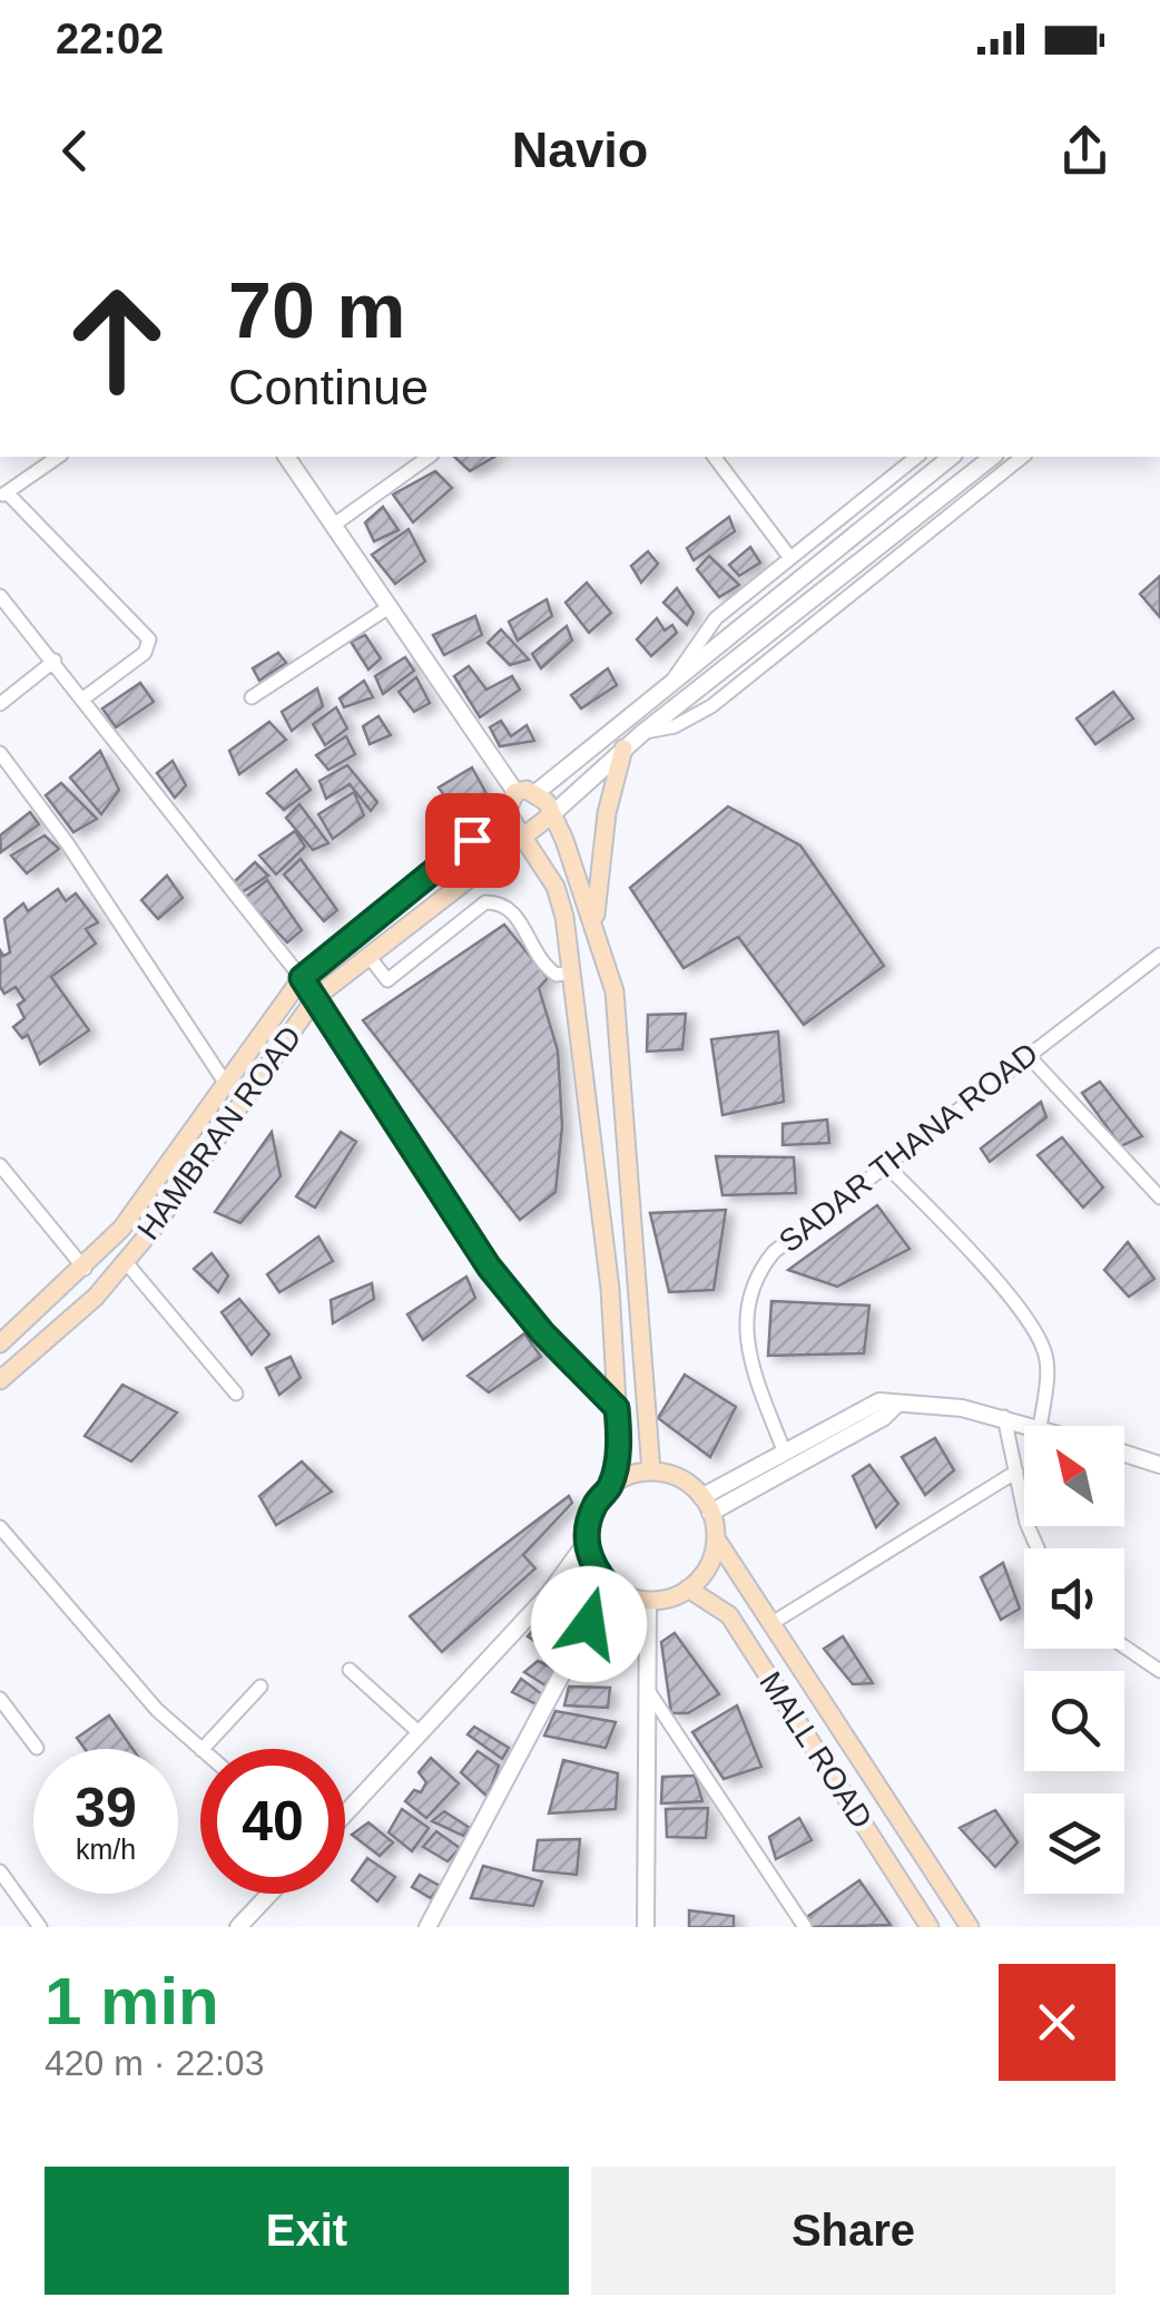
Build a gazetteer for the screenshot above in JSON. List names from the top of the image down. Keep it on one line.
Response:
{"streets":{"main road":["HAMBRAN ROAD","MALL ROAD"],"street":["SADAR THANA ROAD"]},"north":"top left","page":{"status":"22:02","header":"Navio","turn":["70 m","Continue"],"speed":"39 km/h","limit":"40","heading":["1 min","420 m · 22:03"],"buttons":["Exit","Share"]}}
